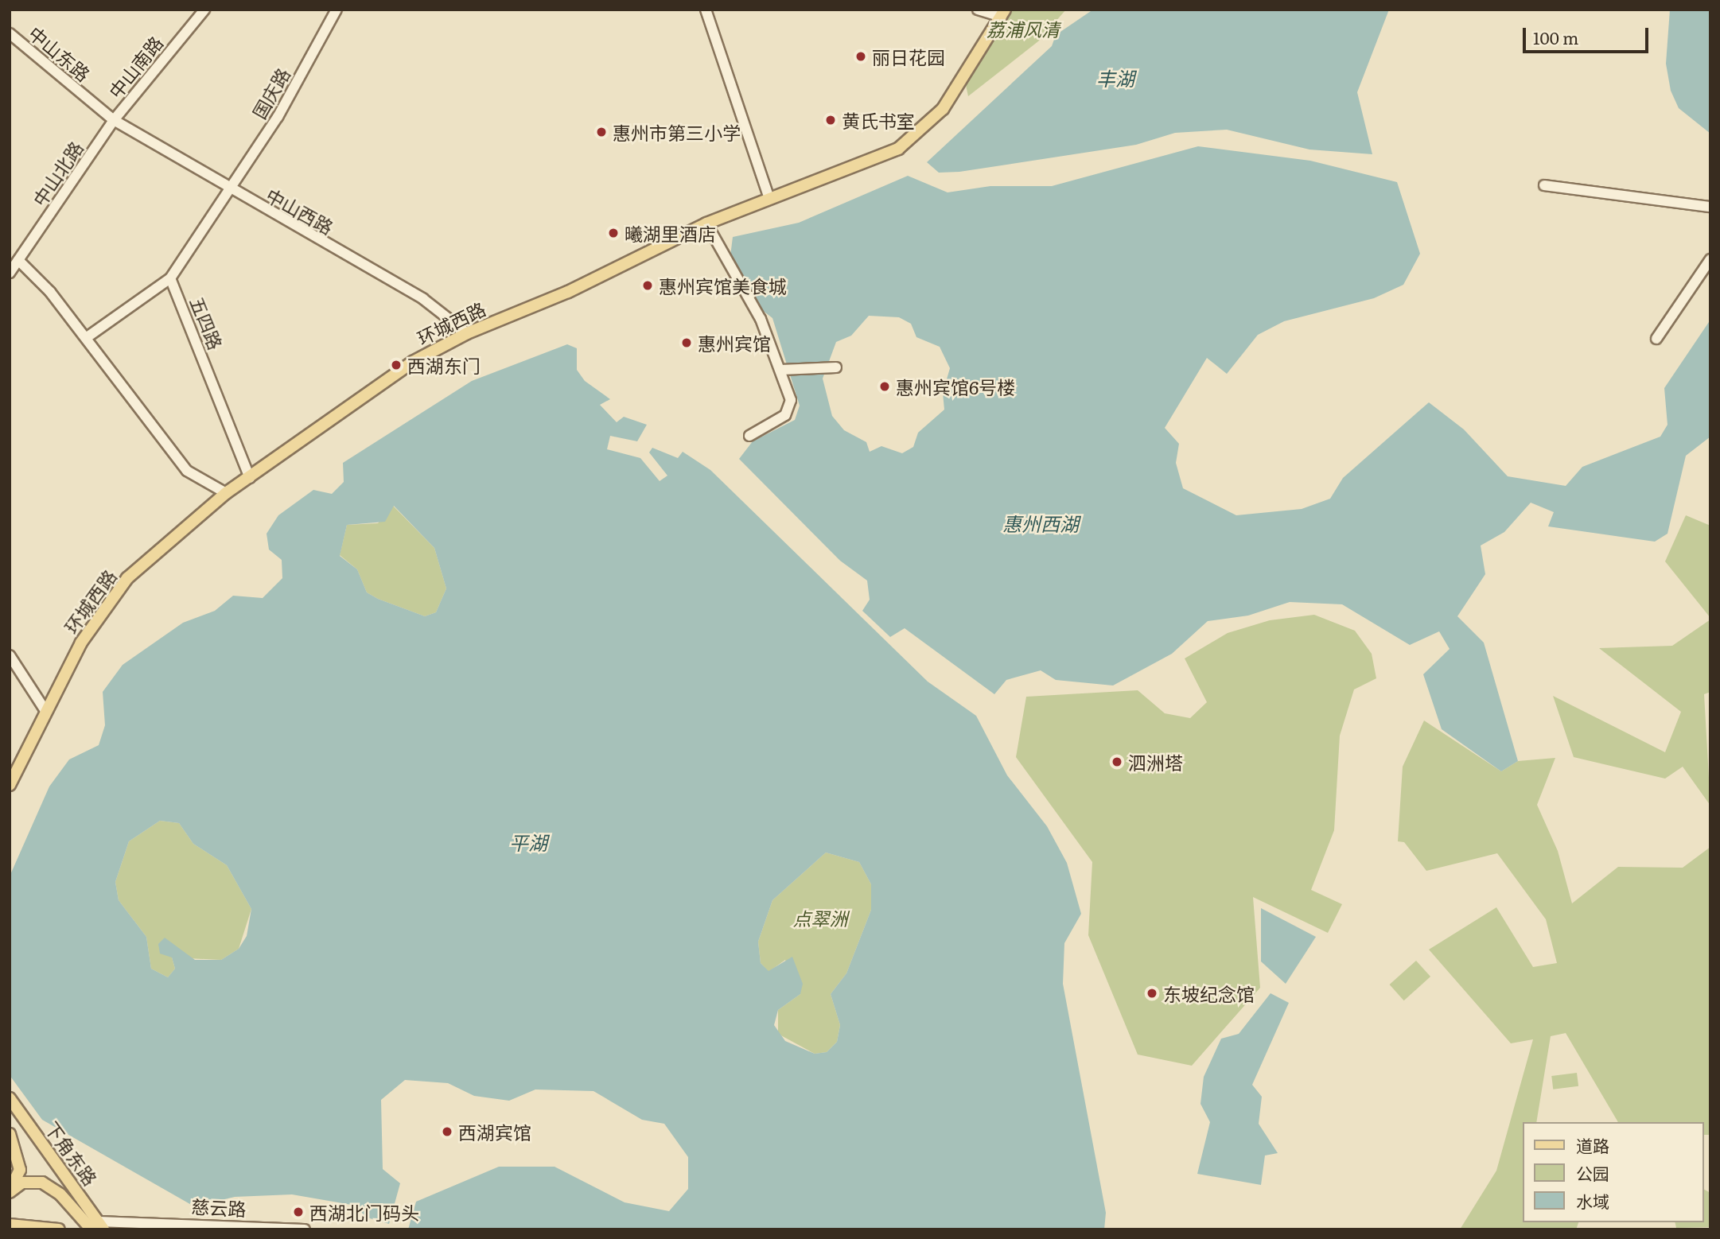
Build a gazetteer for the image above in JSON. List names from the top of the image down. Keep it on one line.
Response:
{"streets":{"main road":["环城西路","下角东路"],"street":["中山东路","中山南路","国庆路","中山北路","中山西路","五四路","慈云路"]},"crossings":[["中山东路","中山南路"],["中山东路","中山北路"],["中山东路","中山西路"],["中山南路","中山北路"],["中山南路","中山西路"],["国庆路","中山西路"],["中山北路","中山西路"],["中山西路","环城西路"],["五四路","环城西路"],["下角东路","慈云路"]],"water":["丰湖","惠州西湖","平湖"],"parks":["荔浦风清","点翠洲"],"places":["丽日花园","黄氏书室","惠州市第三小学","曦湖里酒店","惠州宾馆美食城","惠州宾馆","西湖东门","惠州宾馆6号楼","泗洲塔","东坡纪念馆","西湖宾馆","西湖北门码头"],"legend":["道路","公园","水域"],"scale_bar":"100 m"}
